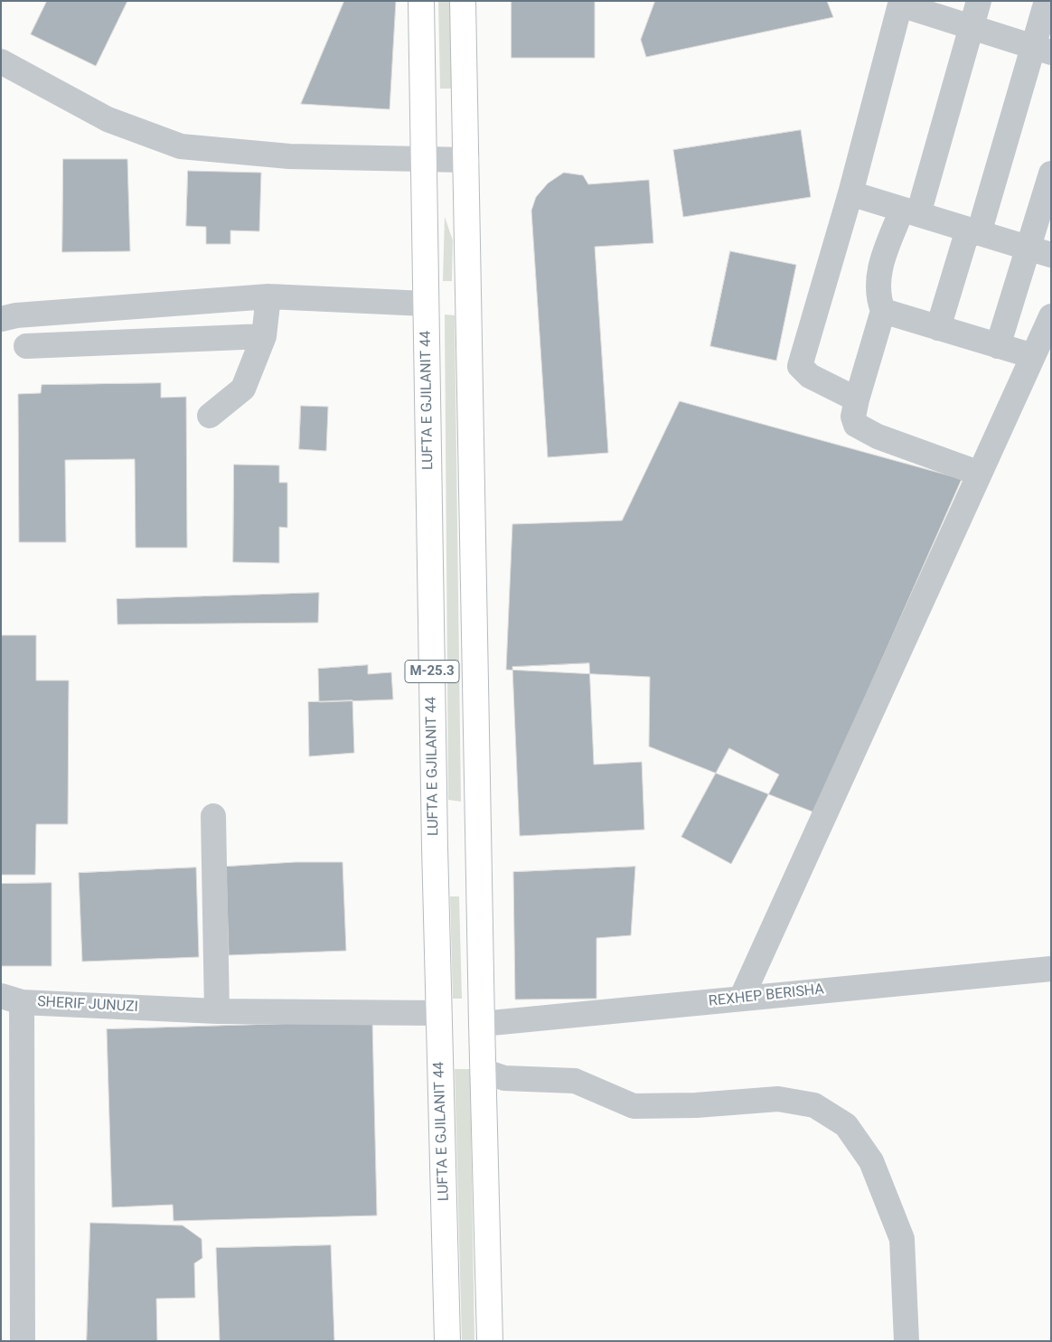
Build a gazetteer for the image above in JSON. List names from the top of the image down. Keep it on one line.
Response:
{"streets":{"main road":["LUFTA E GJILANIT 44","M-25.3"],"street":["REXHEP BERISHA","SHERIF JUNUZI"]},"crossings":[["LUFTA E GJILANIT 44","SHERIF JUNUZI"],["M-25.3","REXHEP BERISHA"]]}
